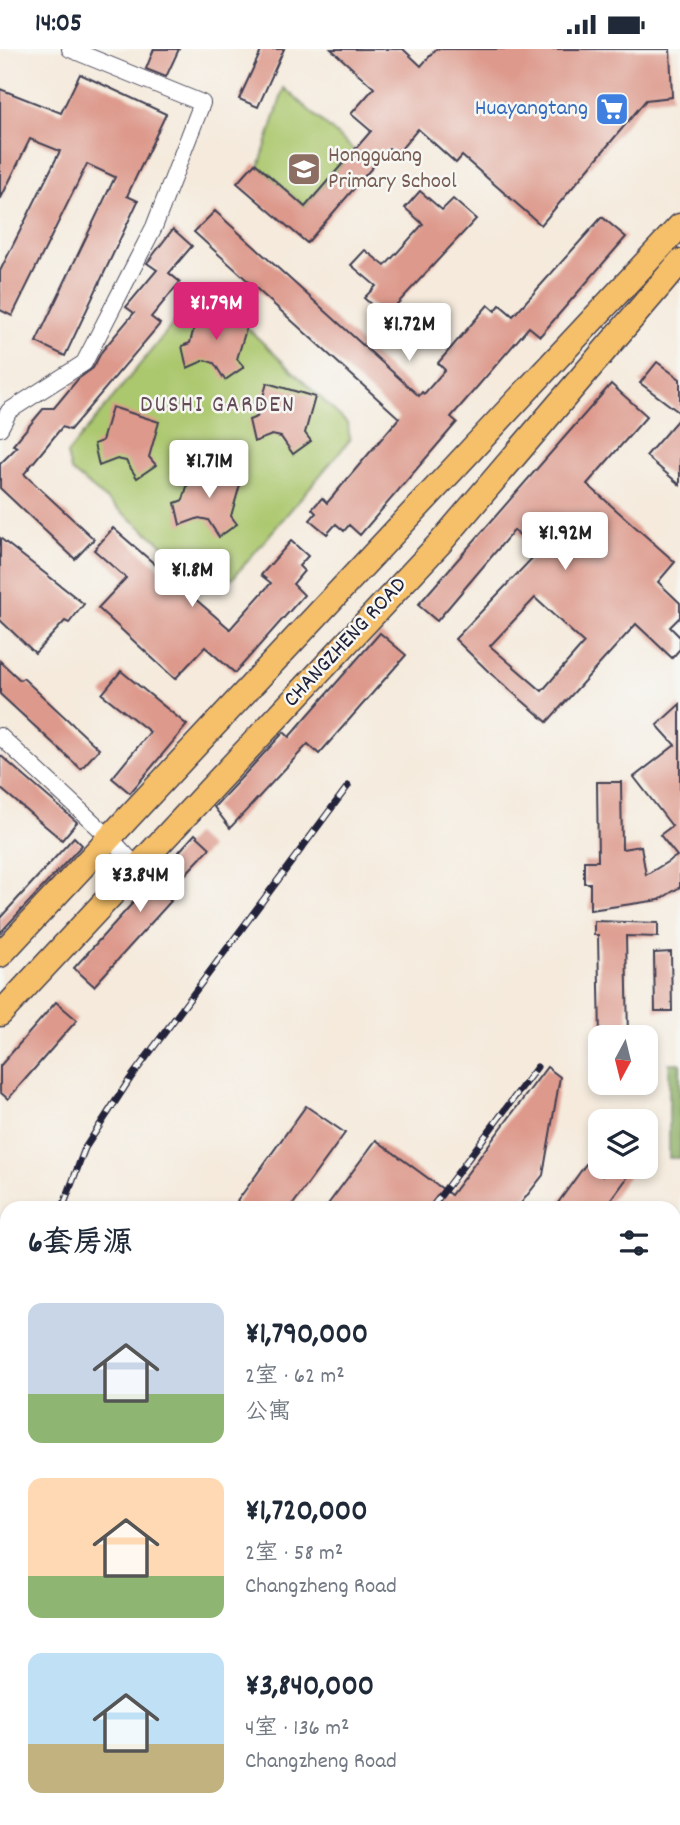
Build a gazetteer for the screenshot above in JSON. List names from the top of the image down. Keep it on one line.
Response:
{"streets":{"main road":["CHANGZHENG ROAD"]},"districts":["DUSHI GARDEN"],"places":{"supermarket":["Huayangtang"],"school or university":["Hongguang Primary School"]},"north":"bottom","page":{"status":"14:05","price":["¥1.79M","¥1.72M","¥1.71M","¥1.92M","¥1.8M","¥3.84M"],"heading":"6套房源","list":[{"name":"¥1,790,000","note":"2室 · 62 m² · 公寓"},{"name":"¥1,720,000","note":"2室 · 58 m² · Changzheng Road"},{"name":"¥3,840,000","note":"4室 · 136 m² · Changzheng Road"}]}}
